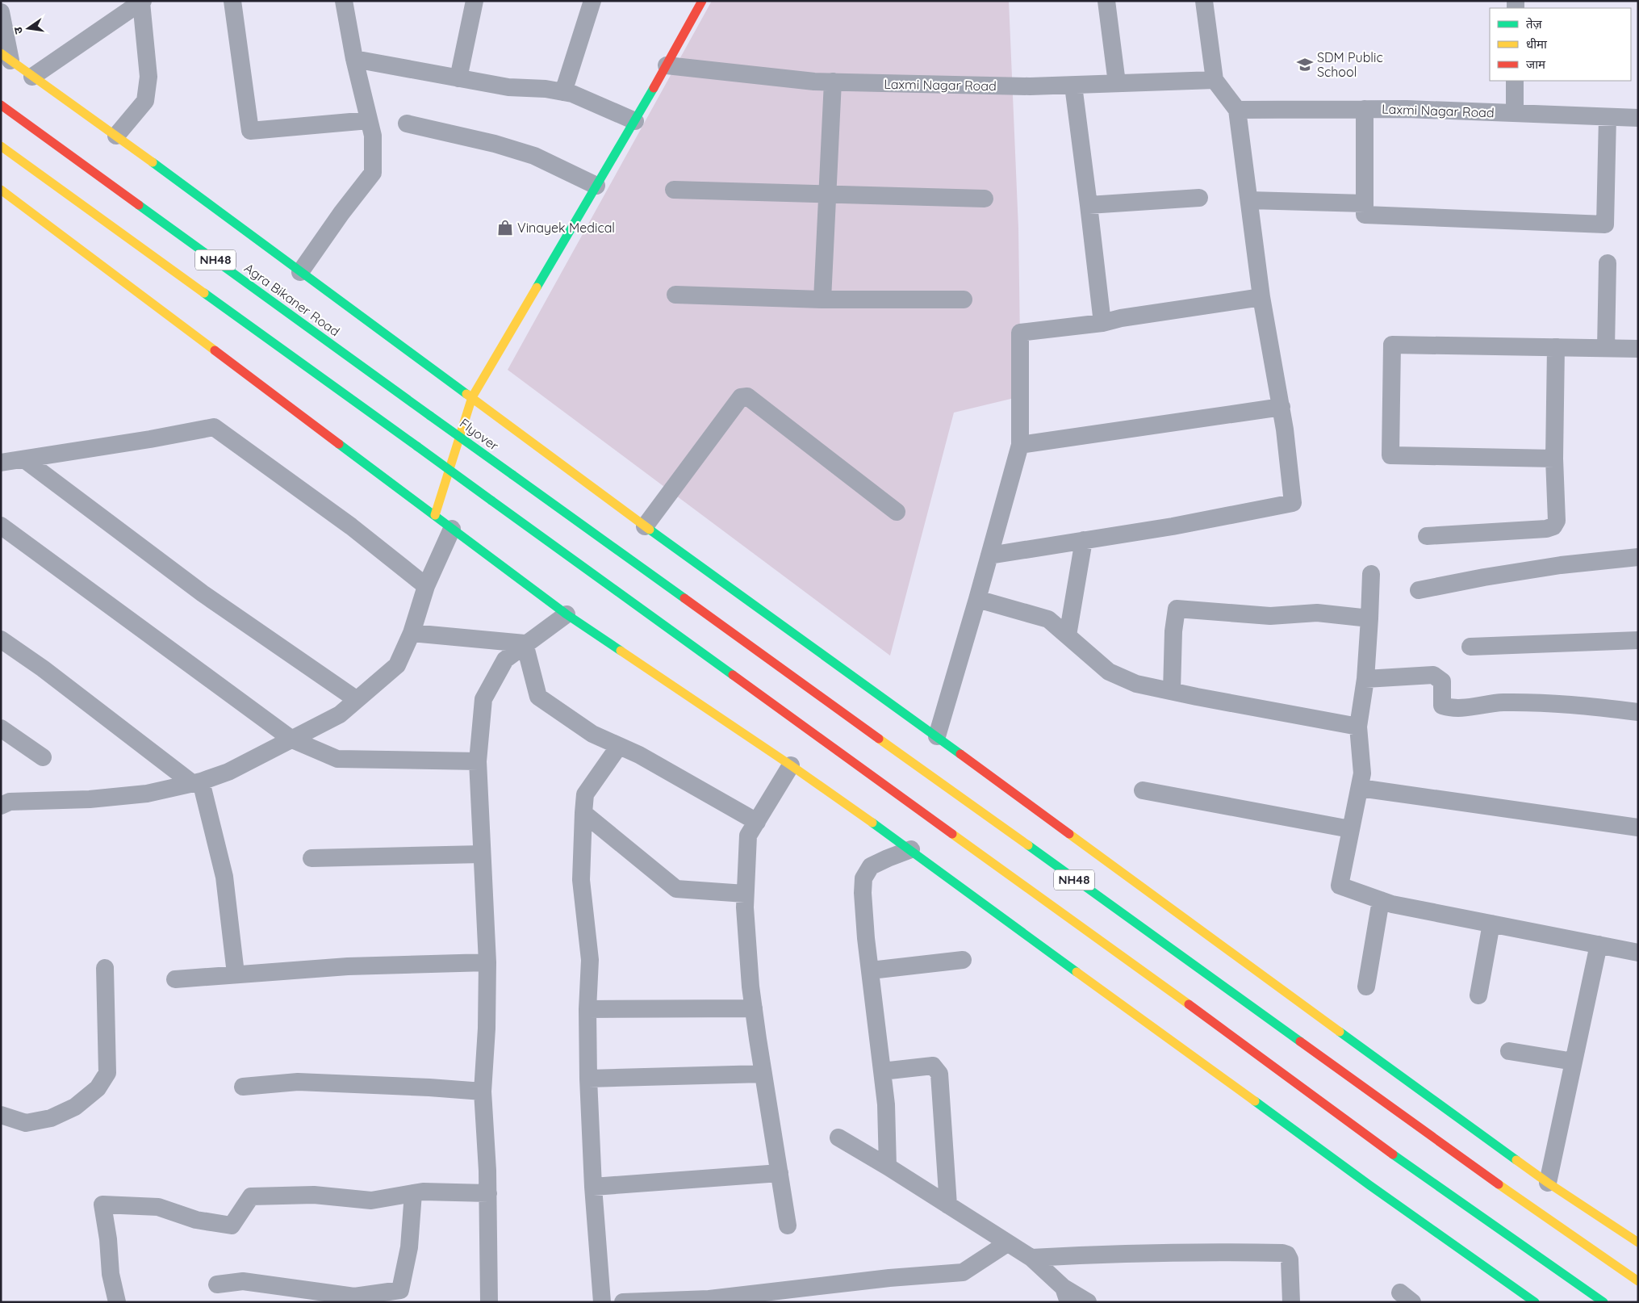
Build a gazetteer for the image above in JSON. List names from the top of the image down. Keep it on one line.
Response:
{"streets":{"main road":["NH48","Agra Bikaner Road","Flyover"],"street":["Laxmi Nagar Road"]},"crossings":[["Agra Bikaner Road","Flyover"]],"places":{"school or university":["SDM Public School"],"shop":["Vinayek Medical"]},"legend":["तेज़","धीमा","जाम"],"north":"left"}
